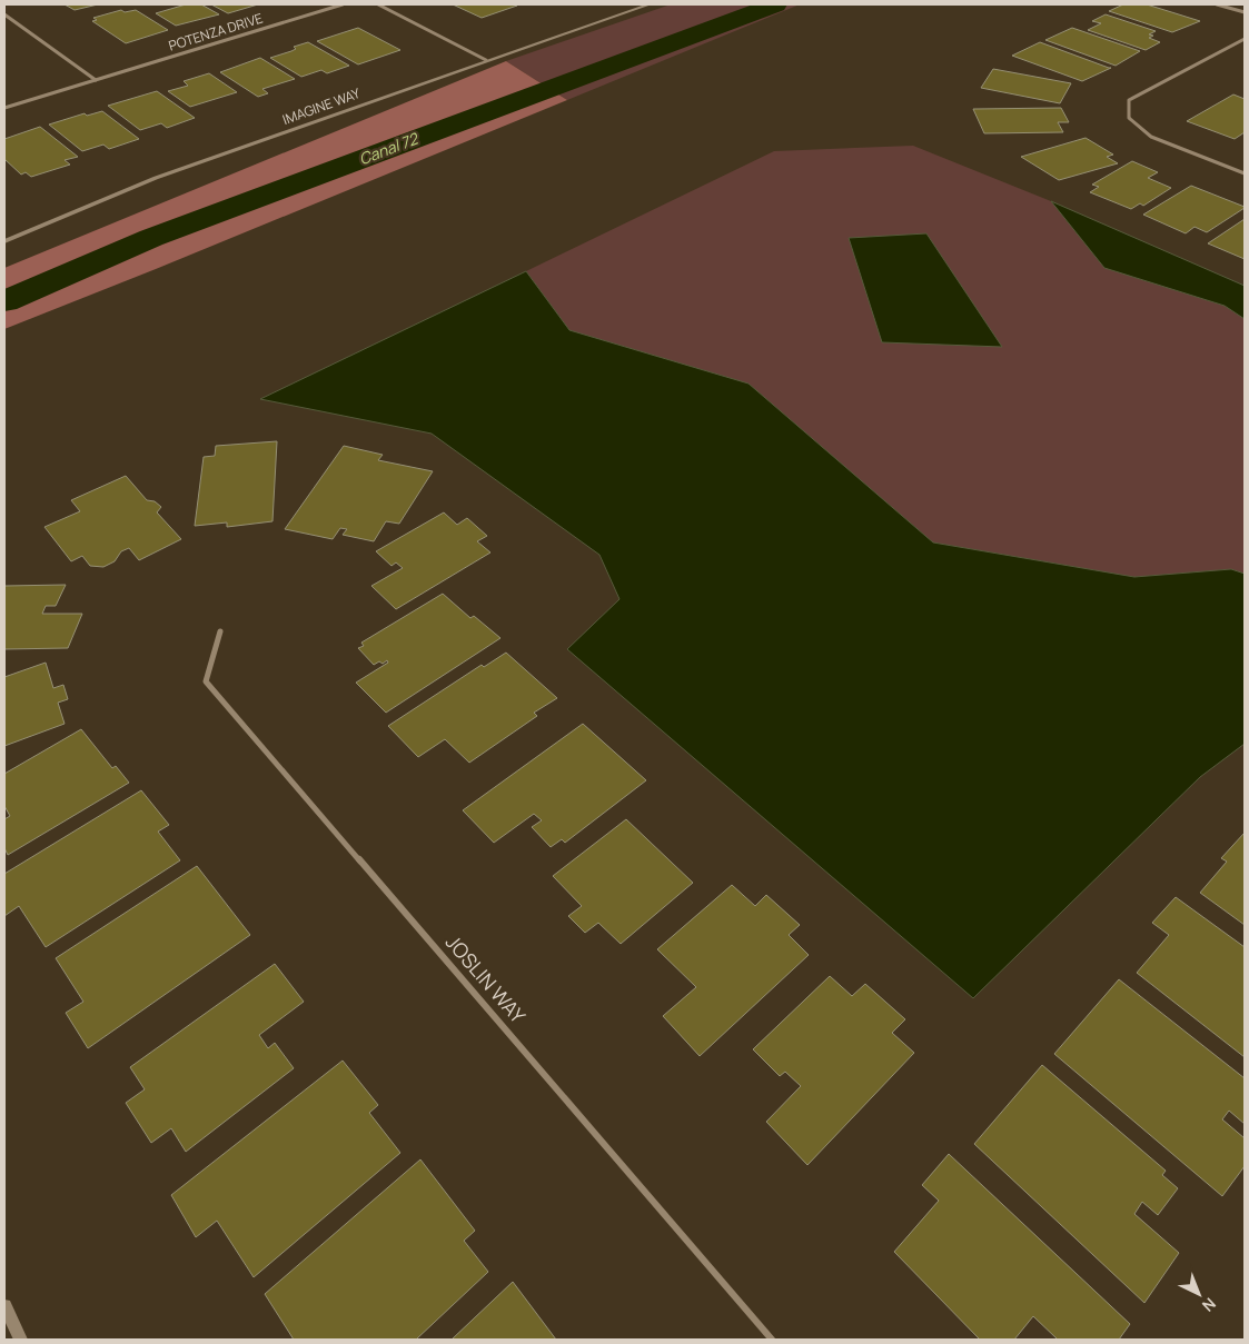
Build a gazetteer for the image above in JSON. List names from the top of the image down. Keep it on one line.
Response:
{"streets":{"street":["POTENZA DRIVE","IMAGINE WAY","JOSLIN WAY"]},"water":["Canal 72"],"north":"bottom right"}
